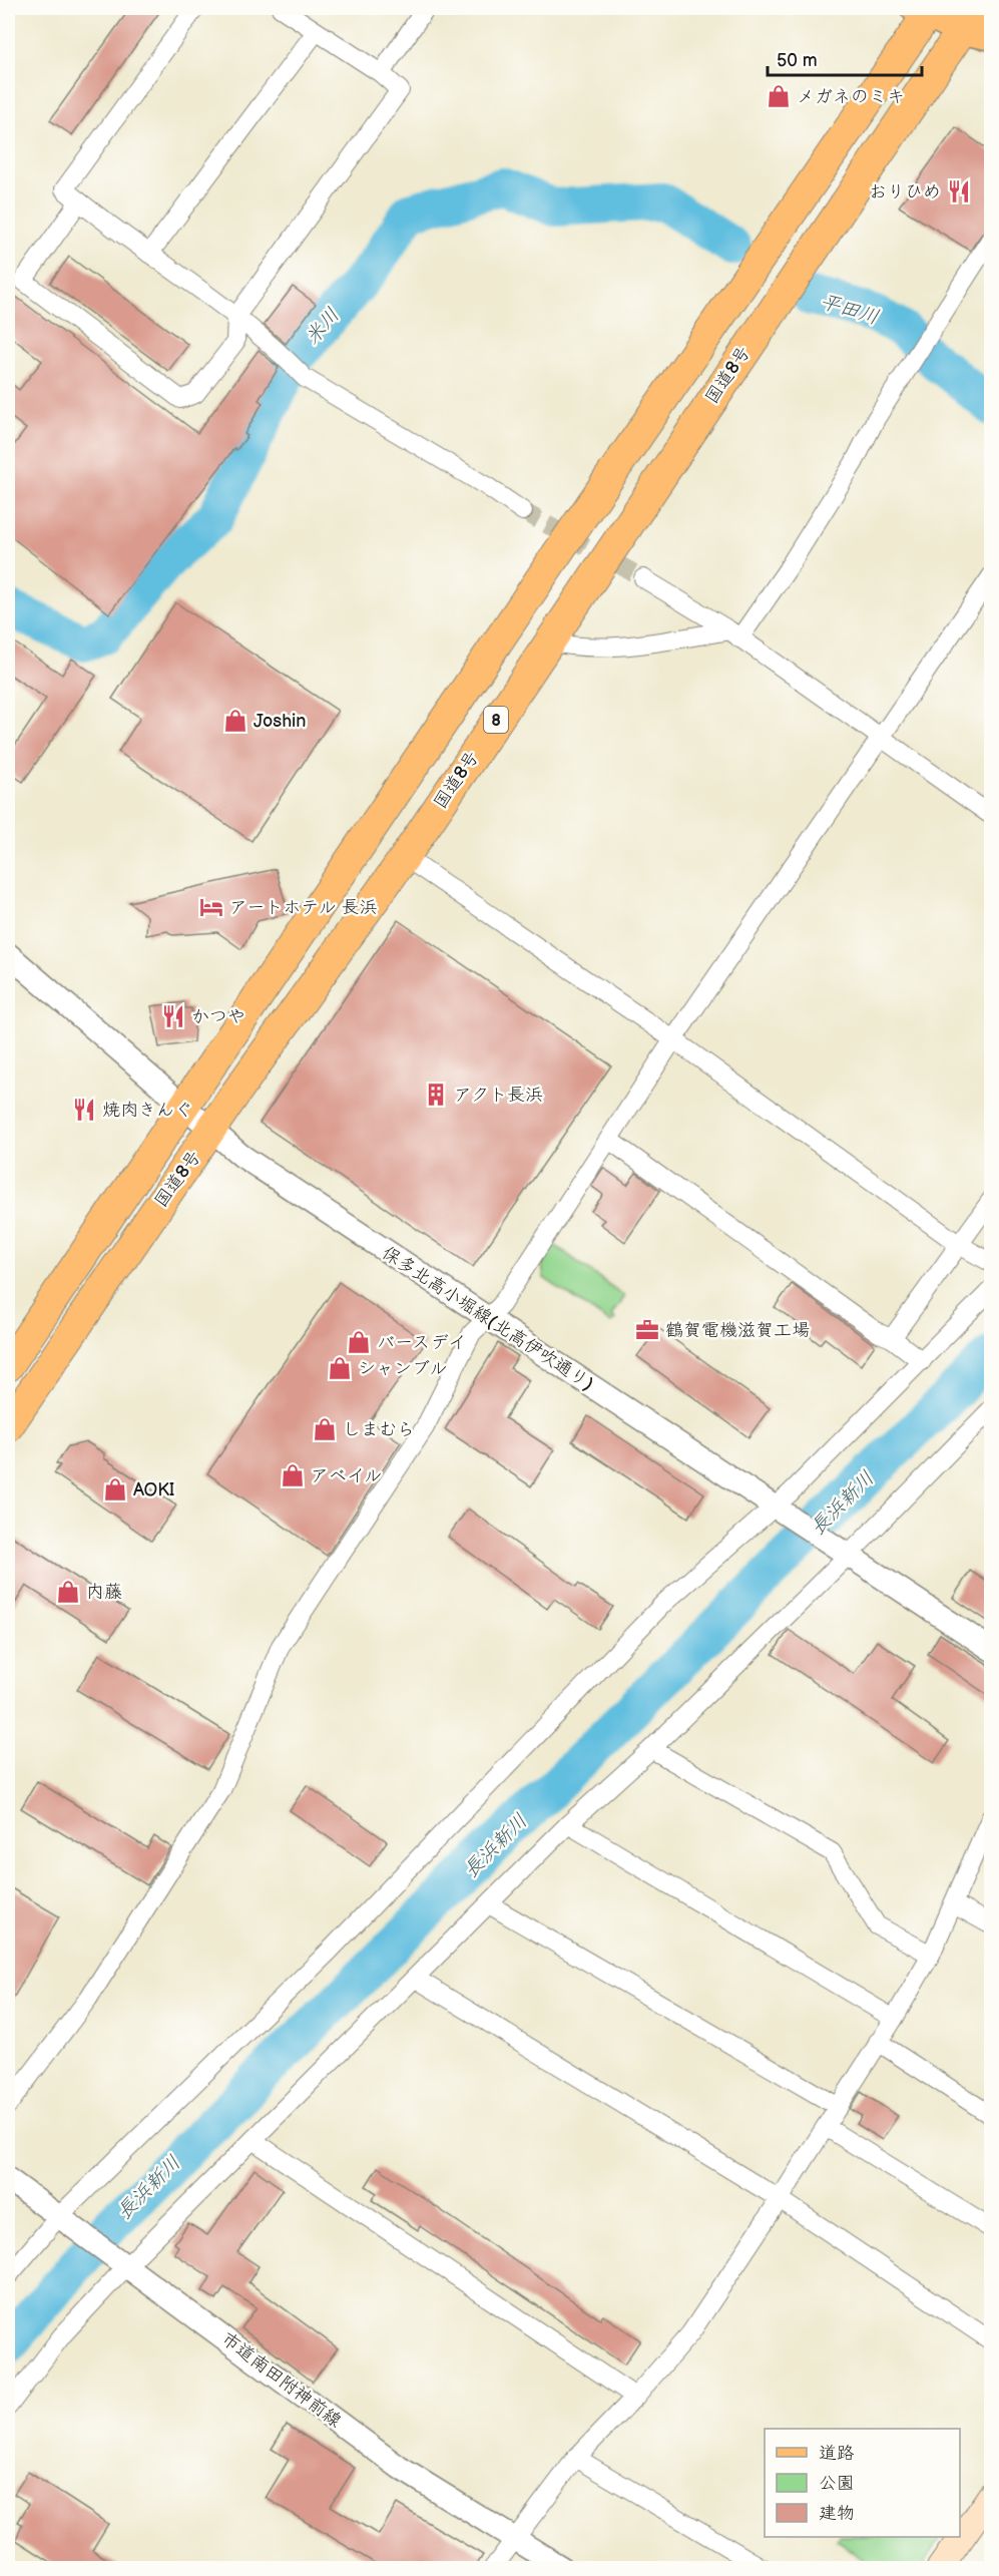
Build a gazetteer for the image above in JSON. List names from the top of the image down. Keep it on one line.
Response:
{"streets":{"highway":["国道8号","8"],"street":["保多北高小堀線(北高伊吹通り)","市道南田附神前線"]},"crossings":[["国道8号","保多北高小堀線(北高伊吹通り)"]],"water":["平田川","米川","長浜新川"],"places":{"shop":["メガネのミキ","Joshin","バースデイ","シャンブル","しまむら","アベイル","AOKI","内藤"],"restaurant":["おりひめ","かつや","焼肉きんぐ"],"hotel":["アートホテル 長浜"],"building":["アクト長浜"],"office":["鶴賀電機滋賀工場"]},"legend":["道路","公園","建物"],"scale_bar":"50 m"}
